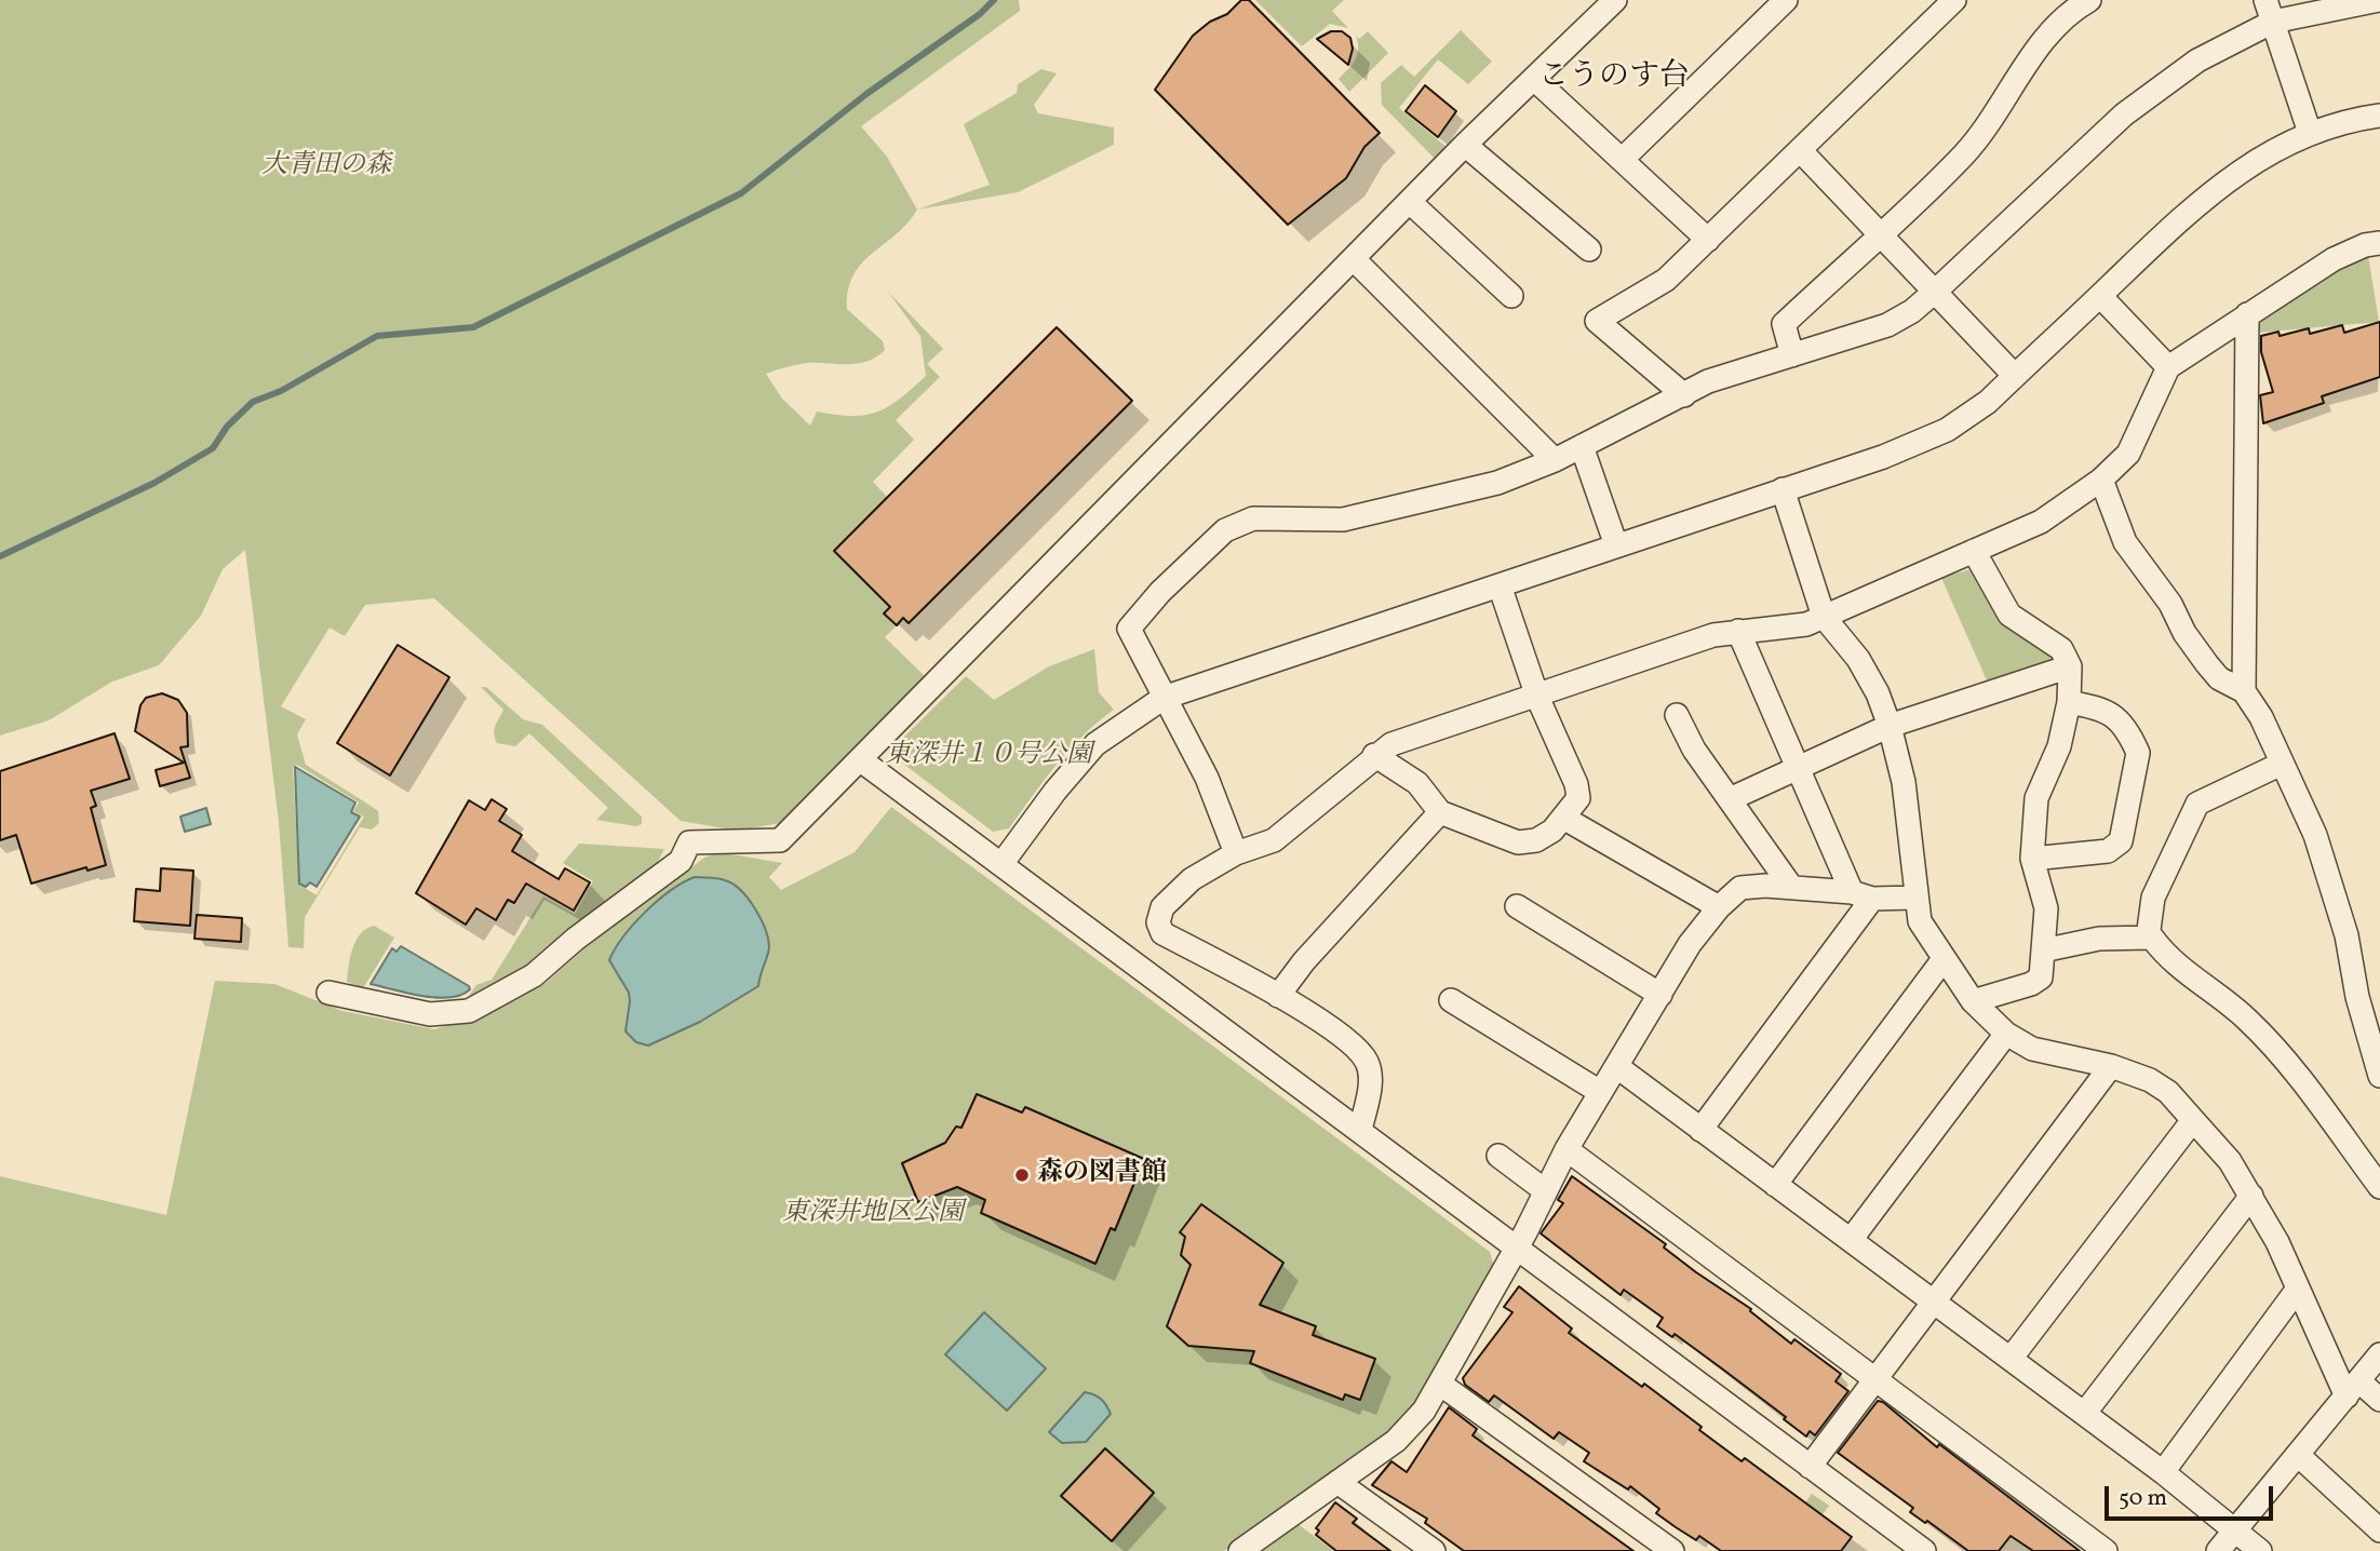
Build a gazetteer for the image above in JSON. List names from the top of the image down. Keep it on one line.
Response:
{"districts":["こうのす台"],"parks":["大青田の森","東深井１０号公園","東深井地区公園"],"places":["森の図書館"],"scale_bar":"50 m"}
